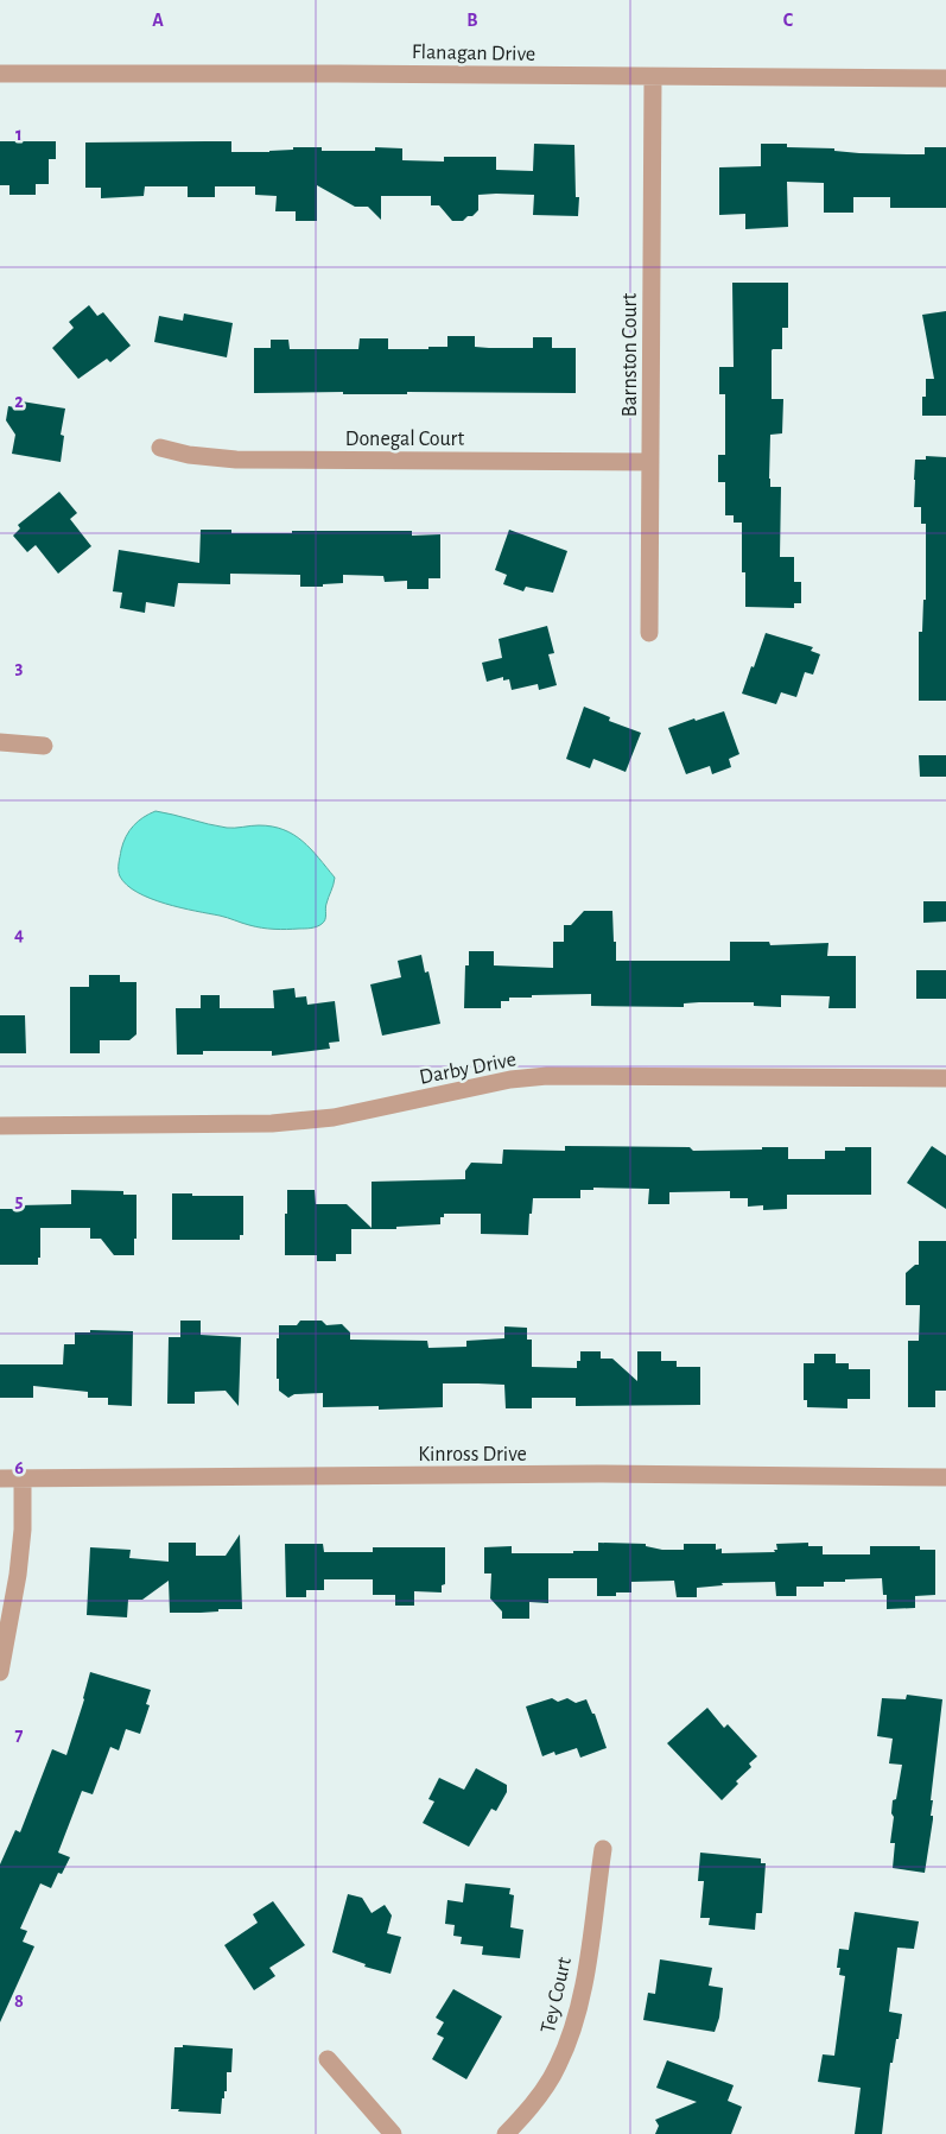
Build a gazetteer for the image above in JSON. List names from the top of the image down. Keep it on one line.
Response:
{"streets":{"street":["Flanagan Drive","Barnston Court","Donegal Court","Darby Drive","Kinross Drive","Tey Court"]},"crossings":[["Flanagan Drive","Barnston Court"],["Barnston Court","Donegal Court"]],"grid":{"columns":["A","B","C"],"rows":["1","2","3","4","5","6","7","8"]}}
